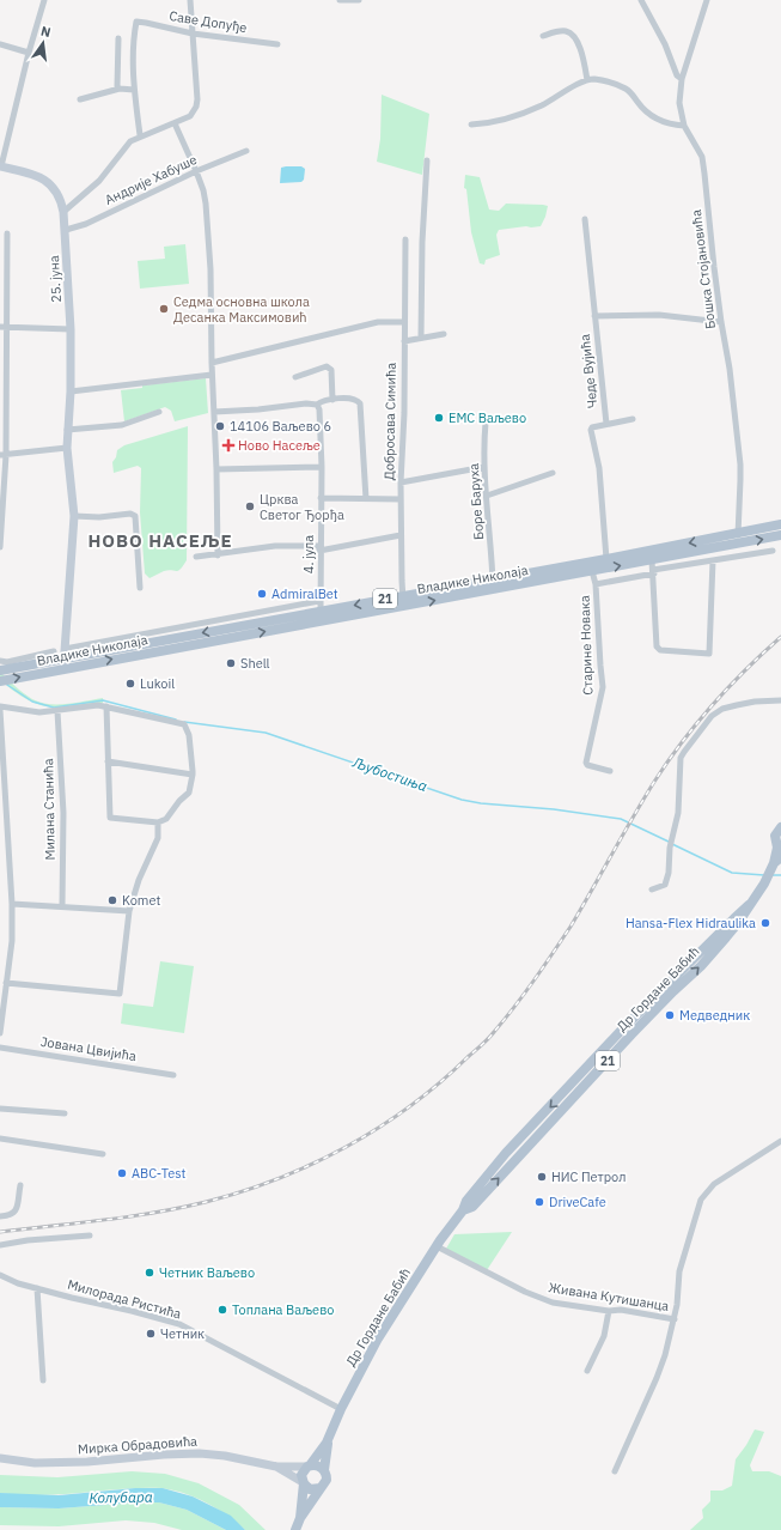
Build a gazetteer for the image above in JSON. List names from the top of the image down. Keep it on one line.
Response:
{"streets":{"main road":["Владике Николаја","21","Др Гордане Бабић"],"street":["Саве Допуђе","Андрије Хабуше","Бошка Стојановића","25. јуна","Чеде Вујића","Добросава Симића","Боре Баруха","4. јула","Старине Новака","Милана Станића","Јована Цвијића","Живана Кутишанца","Милорада Ристића","Мирка Обрадовића"]},"crossings":[["Андрије Хабуше","25. јуна"],["Бошка Стојановића","Чеде Вујића"],["Бошка Стојановића","Владике Николаја"],["Бошка Стојановића","Старине Новака"],["25. јуна","Владике Николаја"],["Добросава Симића","Владике Николаја"],["Боре Баруха","Владике Николаја"],["4. јула","Владике Николаја"],["Владике Николаја","Старине Новака"],["21","Др Гордане Бабић"],["21","Мирка Обрадовића"],["Др Гордане Бабић","Живана Кутишанца"],["Др Гордане Бабић","Милорада Ристића"],["Др Гордане Бабић","Мирка Обрадовића"]],"districts":["НОВО НАСЕЉЕ"],"water":["Љубостиња","Колубара"],"places":{"other":["Седма основна школа Десанка Максимовић","ЕМС Ваљево","14106 Ваљево 6","Црква Светог Ђорђа","AdmiralBet","Shell","Lukoil","Komet","Hansa-Flex Hidraulika","Медведник","ABC-Test","НИС Петрол","DriveCafe","Четник Ваљево","Топлана Ваљево","Четник"],"health":["Ново Насеље"]},"north":"top"}
